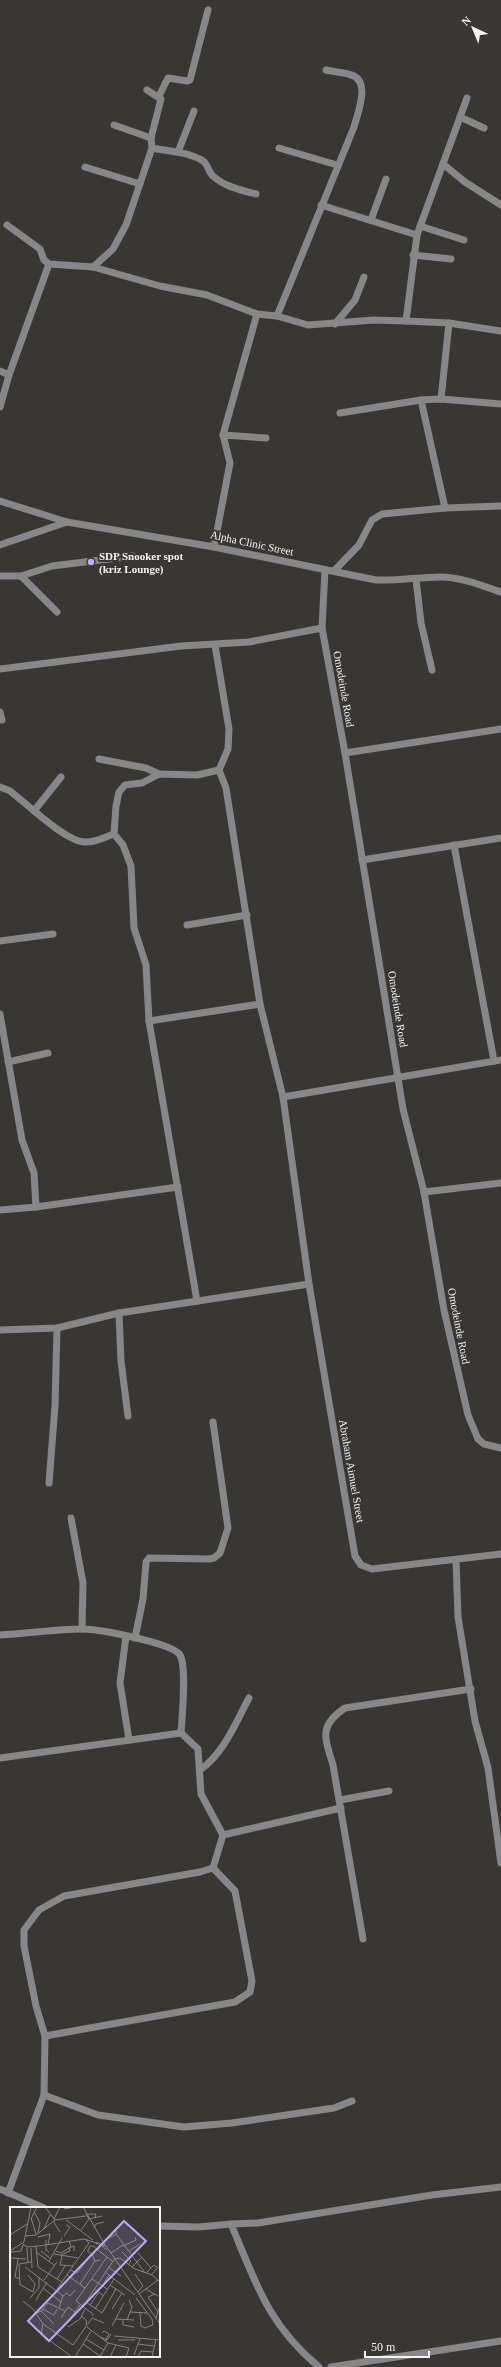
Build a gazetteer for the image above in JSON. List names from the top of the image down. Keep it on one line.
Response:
{"streets":{"street":["Alpha Clinic Street","Omodeinde Road","Abraham Aimuel Street"]},"crossings":[["Alpha Clinic Street","Omodeinde Road"]],"places":["SDP Snooker spot (kriz Lounge)"],"scale_bar":"50 m","north":"top left"}
